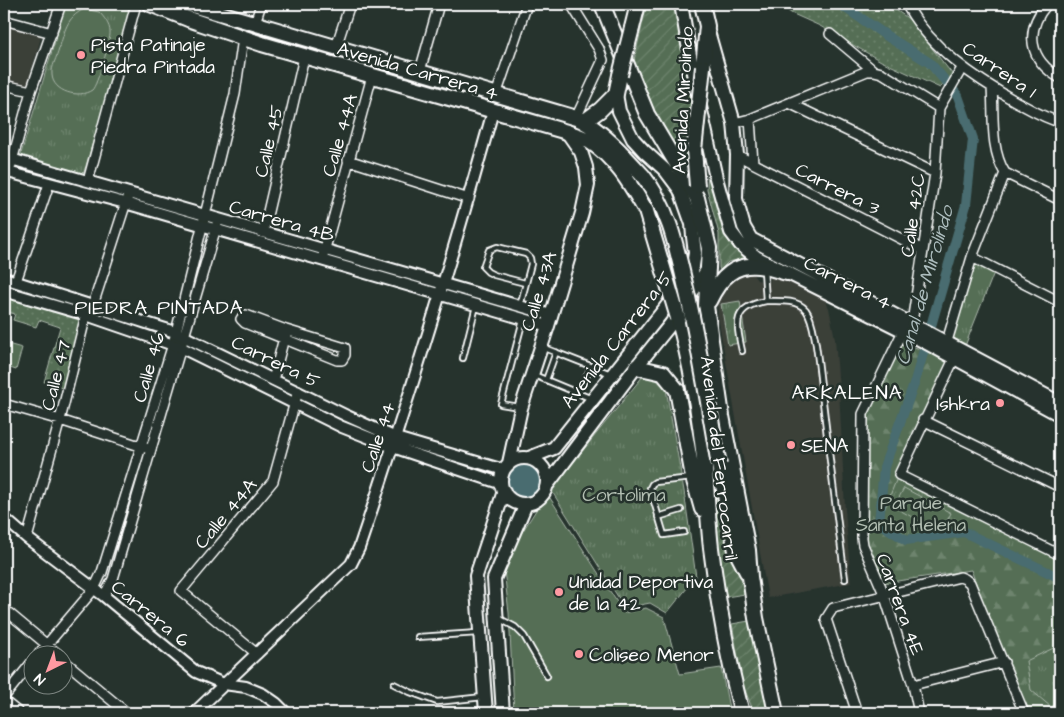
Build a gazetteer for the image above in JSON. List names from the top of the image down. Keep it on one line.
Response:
{"streets":{"main road":["Avenida Carrera 4","Avenida Mirolindo","Carrera 4","Calle 43A","Avenida Carrera 5","Avenida del Ferrocarril"],"street":["Carrera 1","Calle 44A","Calle 45","Carrera 3","Calle 42C","Carrera 4B","Carrera 5","Calle 46","Calle 47","Calle 44","Carrera 4E","Carrera 6"]},"crossings":[["Avenida Carrera 4","Calle 44A"],["Avenida Carrera 4","Calle 45"],["Avenida Carrera 4","Calle 43A"],["Avenida Carrera 4","Calle 46"],["Avenida Carrera 4","Calle 44"],["Avenida Carrera 4","Avenida del Ferrocarril"],["Calle 44A","Carrera 4B"],["Calle 44A","Carrera 5"],["Calle 44A","Calle 44"],["Calle 45","Carrera 4B"],["Carrera 3","Calle 42C"],["Carrera 3","Carrera 4"],["Calle 42C","Carrera 4"],["Calle 42C","Carrera 4E"],["Carrera 4B","Calle 43A"],["Carrera 4B","Calle 46"],["Carrera 4B","Calle 47"],["Carrera 4B","Calle 44"],["Calle 43A","Avenida Carrera 5"],["Calle 43A","Carrera 5"],["Avenida Carrera 5","Carrera 5"],["Carrera 5","Calle 46"],["Carrera 5","Calle 47"],["Carrera 5","Calle 44"],["Calle 46","Carrera 6"],["Calle 47","Carrera 6"],["Calle 44","Carrera 6"]],"districts":["PIEDRA PINTADA","ARKALENA"],"water":["Canal de Mirolindo"],"parks":["Cortolima","Parque Santa Helena"],"places":["Pista Patinaje Piedra Pintada","Ishkra","SENA","Unidad Deportiva de la 42","Coliseo Menor"],"north":"bottom left"}
